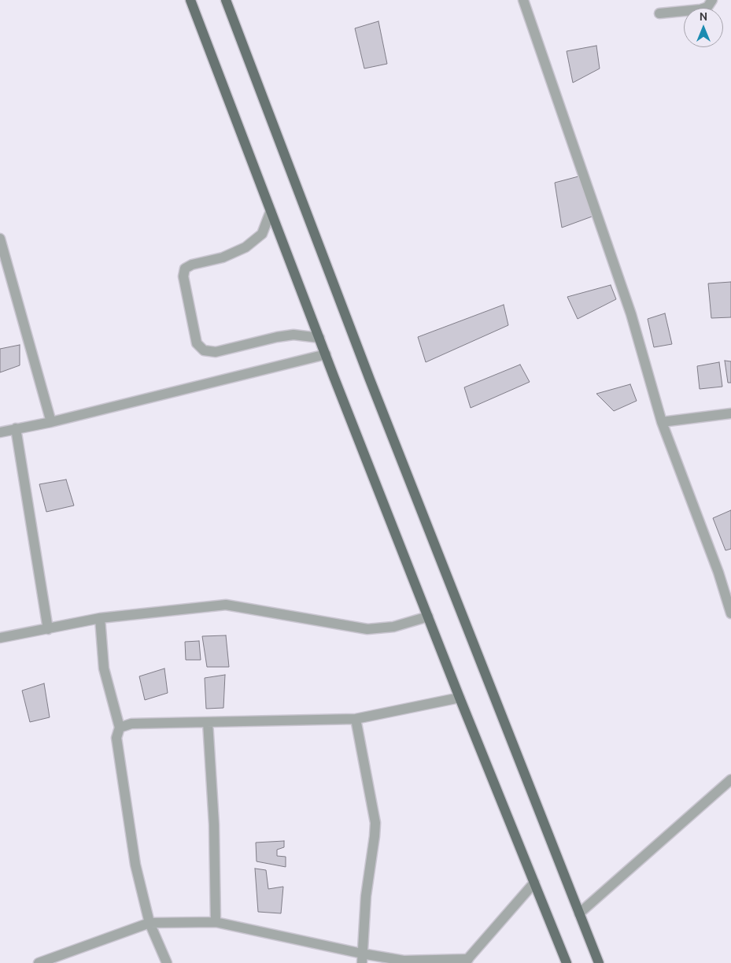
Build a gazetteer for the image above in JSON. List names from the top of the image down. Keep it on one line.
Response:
{"north":"top"}
